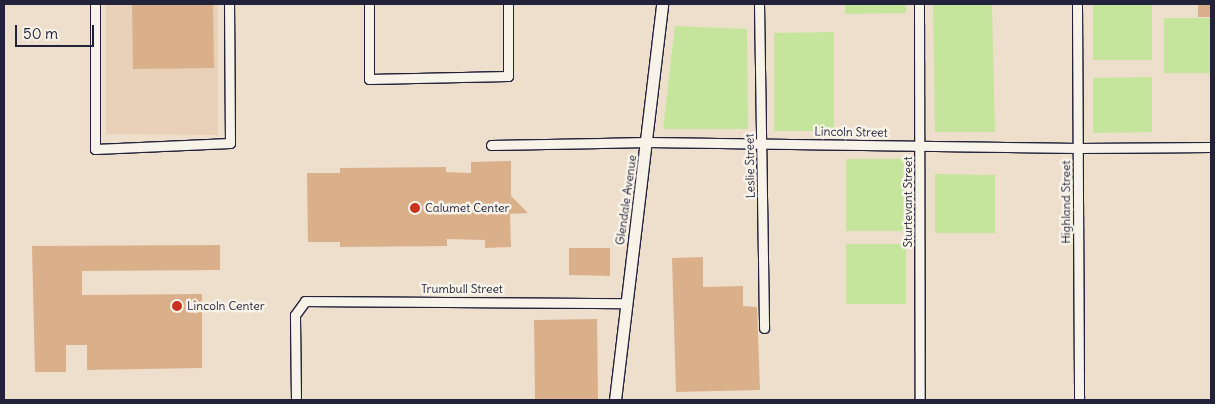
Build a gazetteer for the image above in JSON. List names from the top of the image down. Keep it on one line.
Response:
{"streets":{"street":["Lincoln Street","Leslie Street","Glendale Avenue","Sturtevant Street","Highland Street","Trumbull Street"]},"crossings":[["Lincoln Street","Leslie Street"],["Lincoln Street","Glendale Avenue"],["Lincoln Street","Sturtevant Street"],["Lincoln Street","Highland Street"],["Glendale Avenue","Trumbull Street"]],"places":["Calumet Center","Lincoln Center"],"scale_bar":"50 m"}
